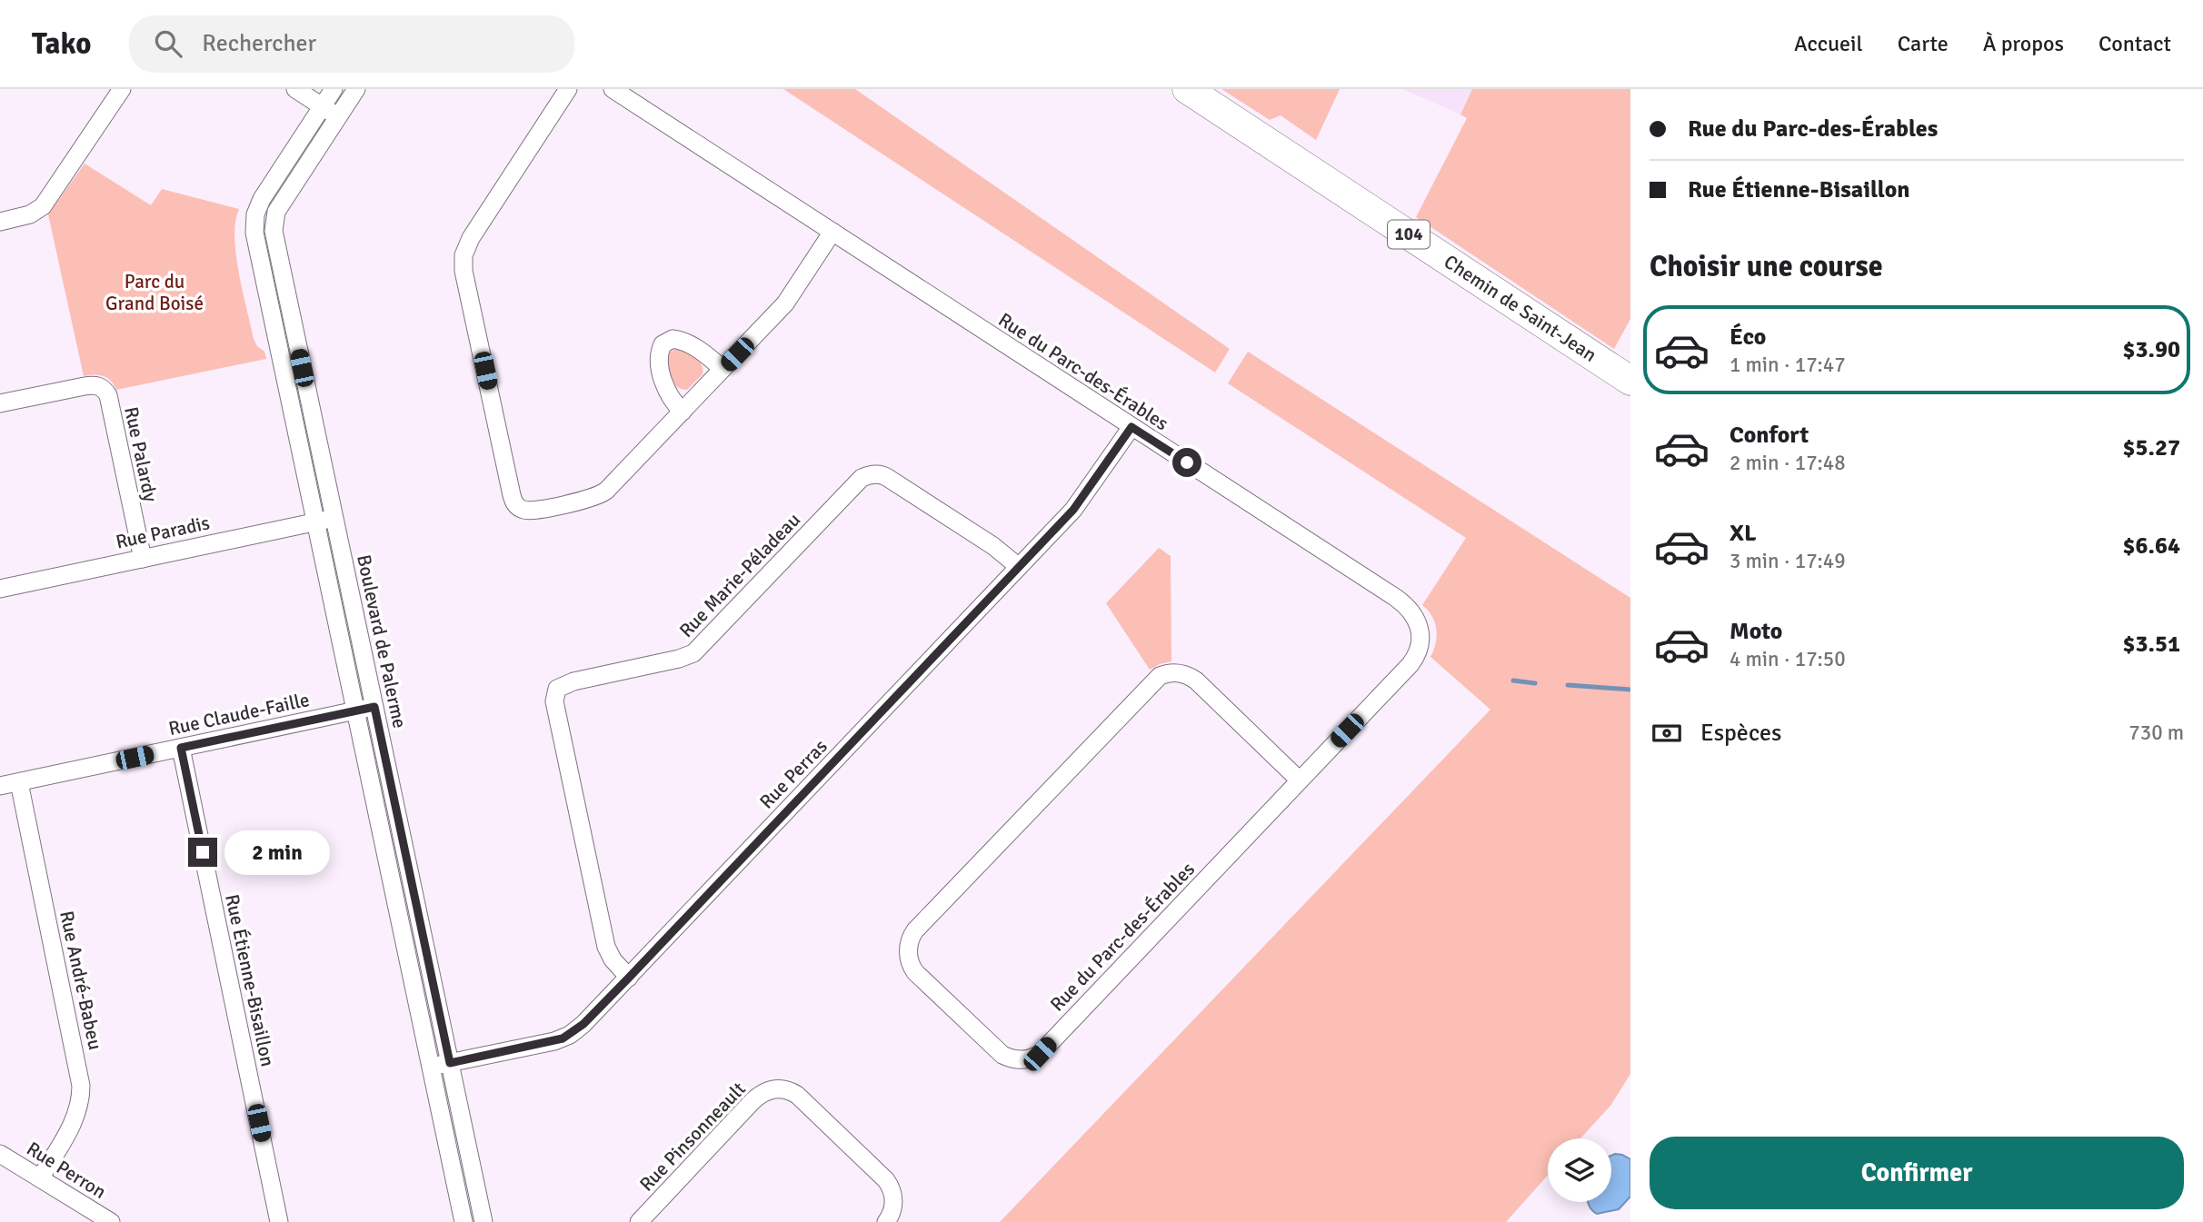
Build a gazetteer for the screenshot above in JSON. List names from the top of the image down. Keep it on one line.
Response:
{"streets":{"main road":["104","Chemin de Saint-Jean"],"street":["Rue du Parc-des-Érables","Rue Palardy","Rue Paradis","Rue Marie-Péladeau","Boulevard de Palerme","Rue Claude-Faille","Rue Perras","Rue André-Babeu","Rue Étienne-Bisaillon","Rue Pinsonneault","Rue Perron"]},"crossings":[["Rue du Parc-des-Érables","Rue Perras"],["Rue Palardy","Rue Paradis"],["Rue Paradis","Boulevard de Palerme"],["Rue Marie-Péladeau","Rue Perras"],["Boulevard de Palerme","Rue Claude-Faille"],["Boulevard de Palerme","Rue Perras"],["Rue Claude-Faille","Rue André-Babeu"],["Rue Claude-Faille","Rue Étienne-Bisaillon"],["Rue André-Babeu","Rue Perron"]],"parks":["Parc du Grand Boisé"],"page":{"header":"Tako","search":"Rechercher","nav":["Accueil","Carte","À propos","Contact"],"banner":["Rue du Parc-des-Érables","Rue Étienne-Bisaillon"],"heading":"Choisir une course","list":[{"name":"Éco","note":"1 min · 17:47","value":"$3.90"},{"name":"Confort","note":"2 min · 17:48","value":"$5.27"},{"name":"XL","note":"3 min · 17:49","value":"$6.64"},{"name":"Moto","note":"4 min · 17:50","value":"$3.51"}],"pay":["Espèces","730 m"],"bubble":"2 min","buttons":"Confirmer"}}
